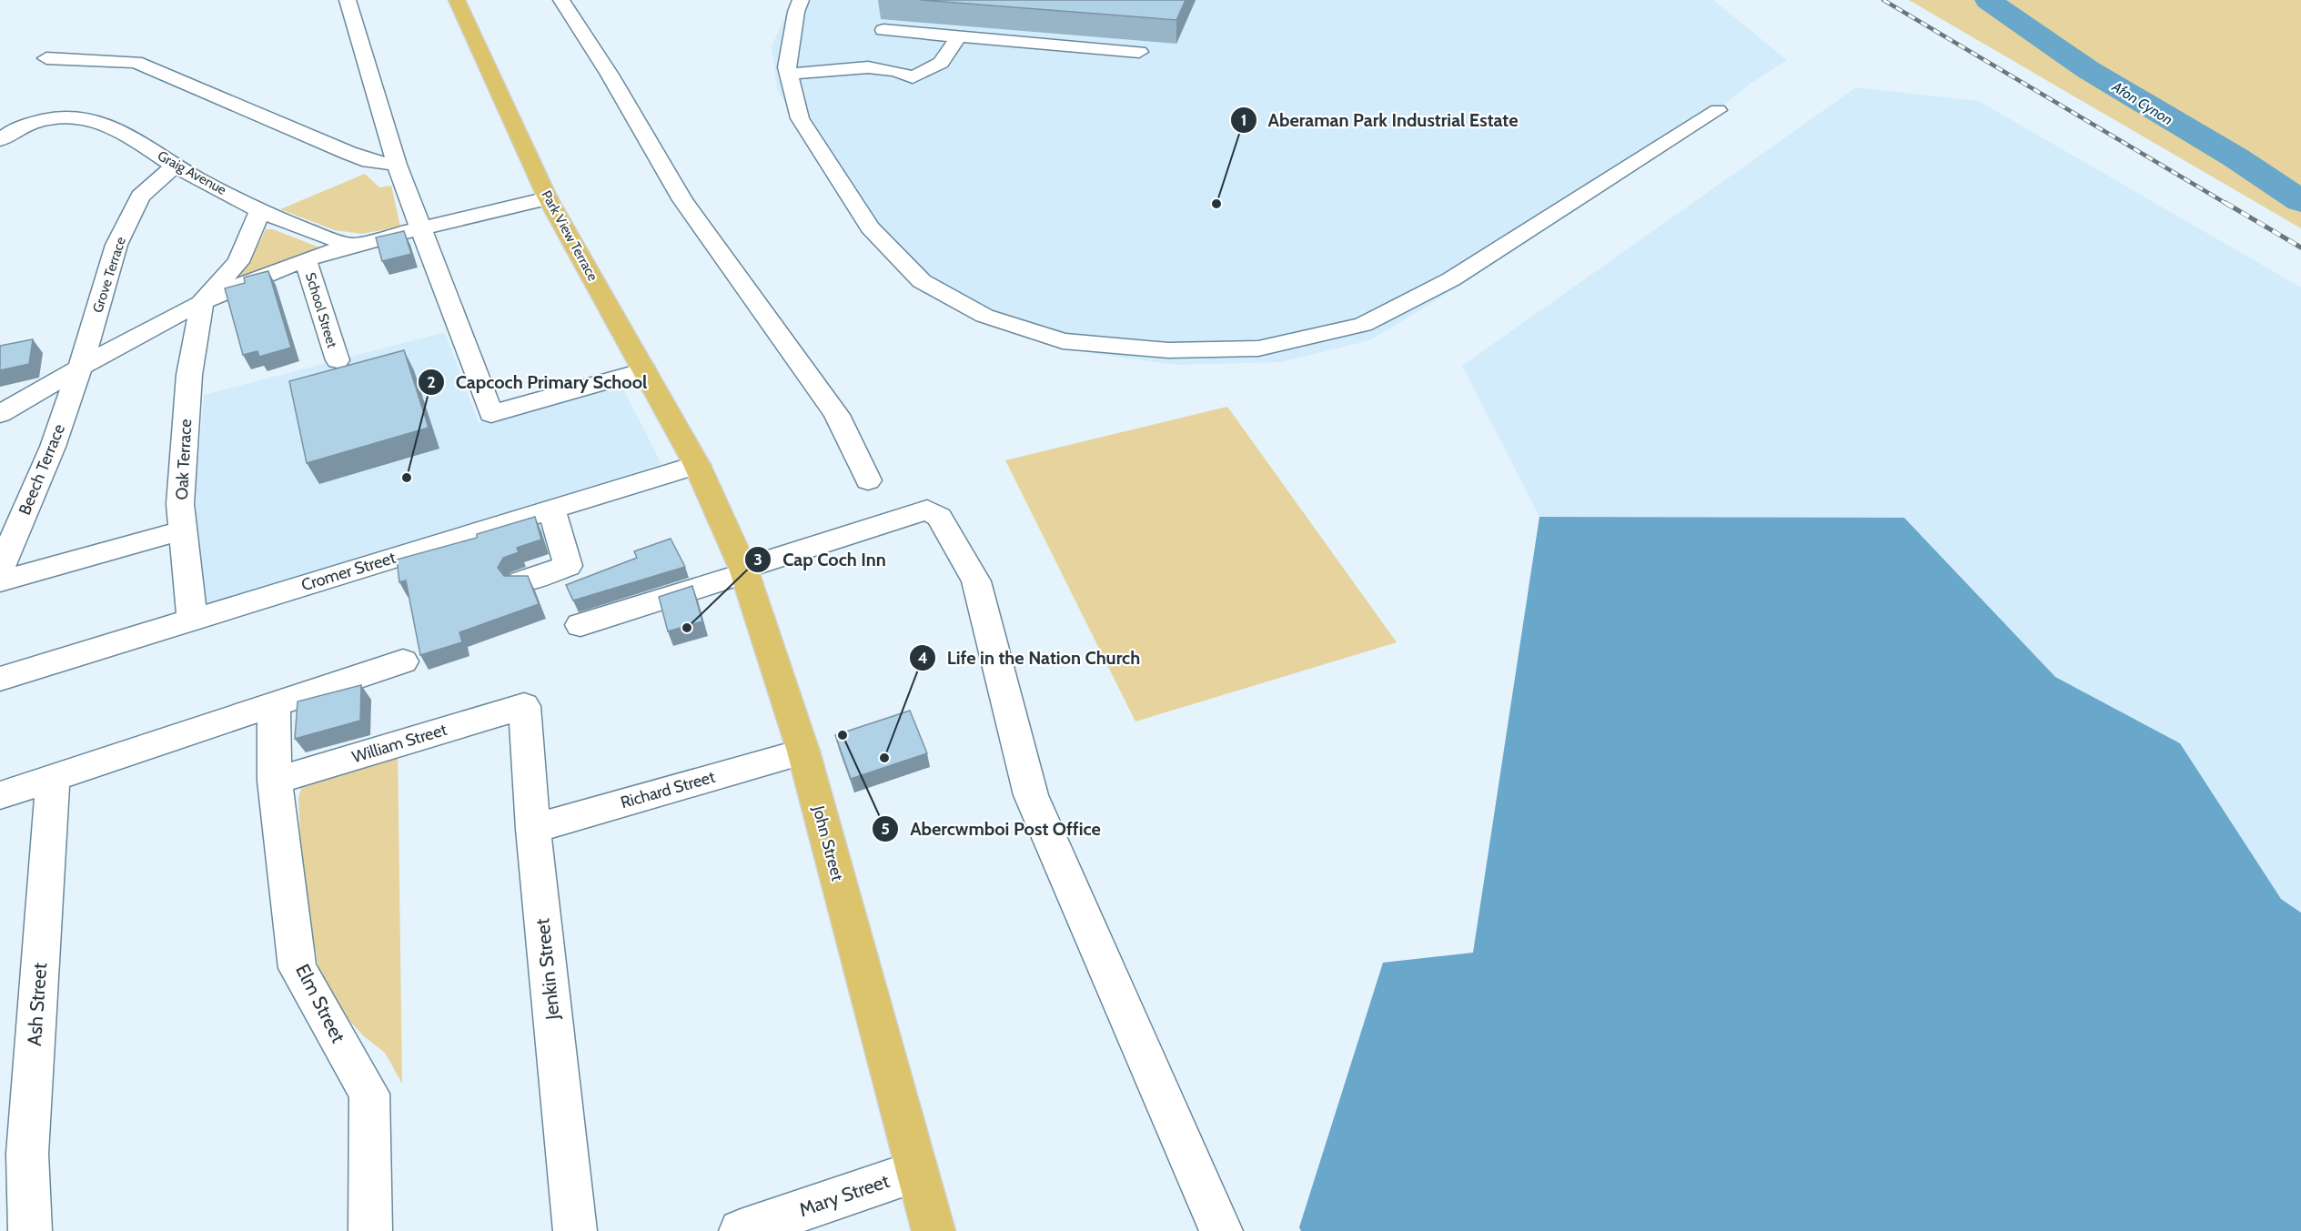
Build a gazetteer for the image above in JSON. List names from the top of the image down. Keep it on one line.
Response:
{"streets":{"main road":["Park View Terrace","John Street"],"street":["Graig Avenue","Grove Terrace","School Street","Oak Terrace","Beech Terrace","Cromer Street","William Street","Richard Street","Jenkin Street","Elm Street","Ash Street","Mary Street"]},"crossings":[["Graig Avenue","Grove Terrace"],["Park View Terrace","Cromer Street"],["Park View Terrace","John Street"],["Grove Terrace","Beech Terrace"],["Oak Terrace","Cromer Street"],["Cromer Street","John Street"],["William Street","Jenkin Street"],["William Street","Elm Street"],["Richard Street","John Street"],["Richard Street","Jenkin Street"],["John Street","Mary Street"]],"water":["Afon Cynon"],"places":["Aberaman Park Industrial Estate","Capcoch Primary School","Cap Coch Inn","Abercwmboi Post Office","Life in the Nation Church"]}
